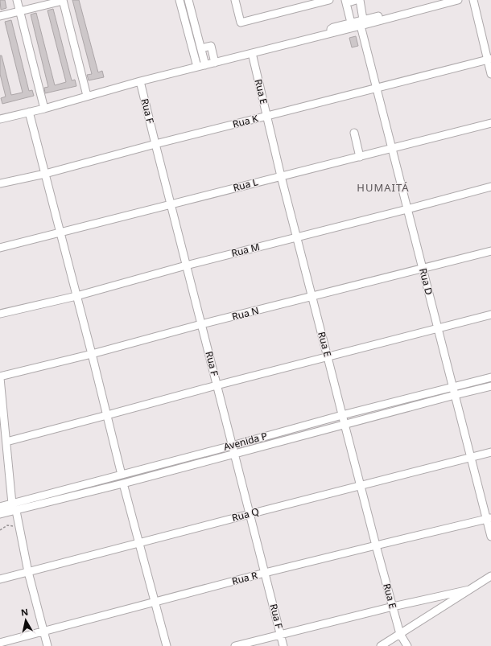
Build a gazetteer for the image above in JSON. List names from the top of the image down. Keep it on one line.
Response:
{"streets":{"street":["Rua E","Rua F","Rua K","Rua L","Rua M","Rua D","Rua N","Avenida P","Rua Q","Rua R"]},"crossings":[["Rua E","Rua K"],["Rua E","Rua L"],["Rua E","Rua M"],["Rua E","Rua N"],["Rua E","Avenida P"],["Rua E","Rua Q"],["Rua E","Rua R"],["Rua F","Rua K"],["Rua F","Rua L"],["Rua F","Rua M"],["Rua F","Rua N"],["Rua F","Avenida P"],["Rua F","Rua Q"],["Rua F","Rua R"],["Rua K","Rua D"],["Rua L","Rua D"],["Rua M","Rua D"],["Rua D","Rua N"],["Rua D","Avenida P"],["Rua D","Rua Q"],["Rua D","Rua R"]],"districts":["HUMAITÁ"],"north":"top"}
